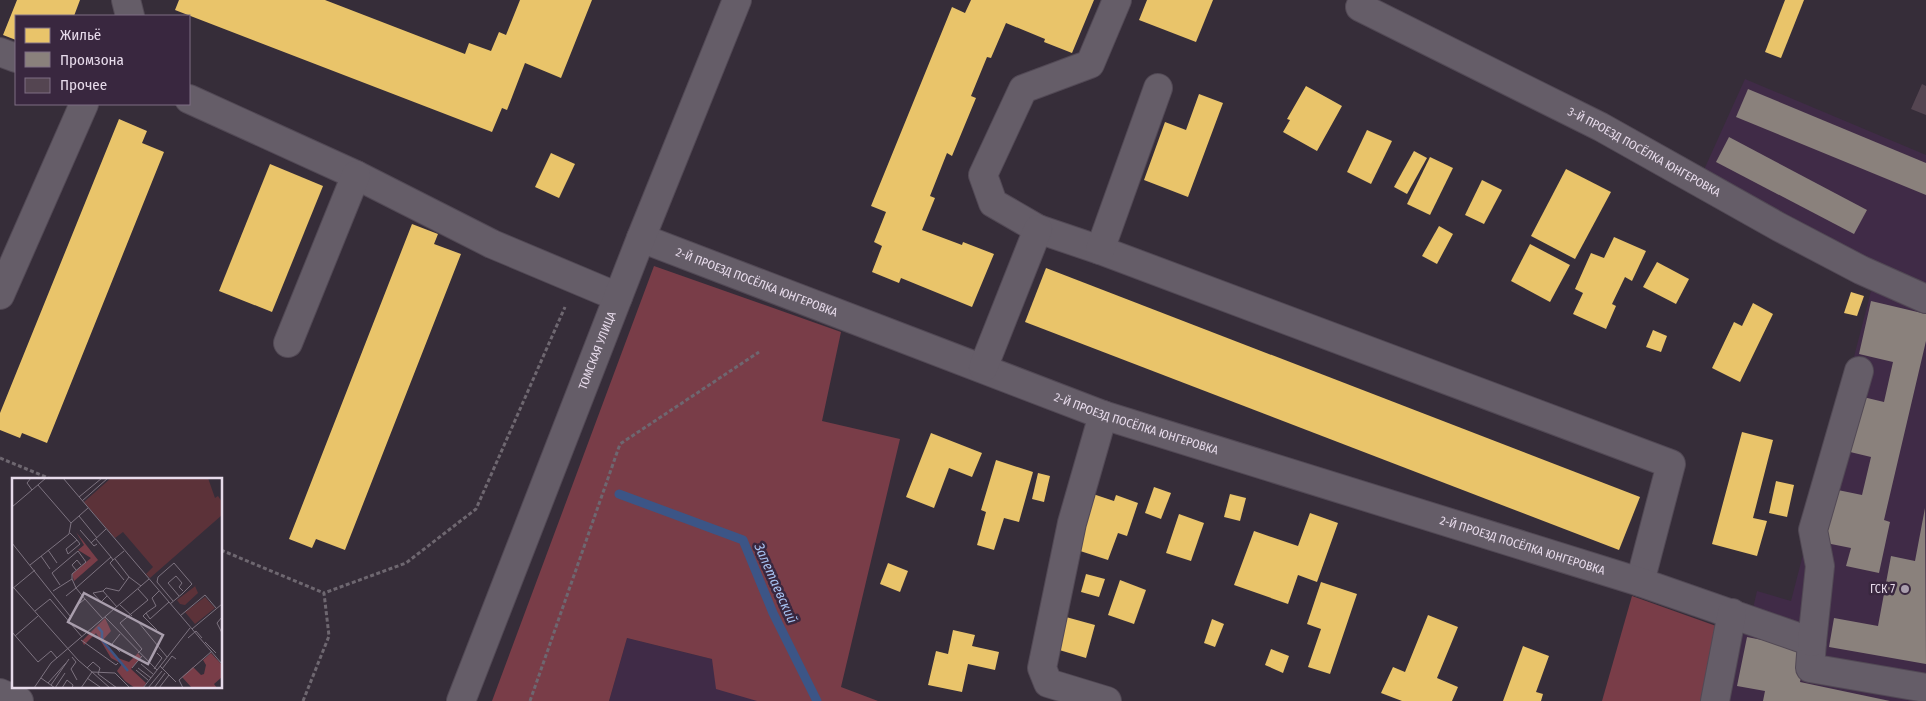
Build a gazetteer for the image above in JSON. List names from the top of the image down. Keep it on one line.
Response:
{"streets":{"street":["3-Й ПРОЕЗД ПОСЁЛКА ЮНГЕРОВКА","2-Й ПРОЕЗД ПОСЁЛКА ЮНГЕРОВКА","ТОМСКАЯ УЛИЦА"]},"crossings":[["2-Й ПРОЕЗД ПОСЁЛКА ЮНГЕРОВКА","ТОМСКАЯ УЛИЦА"]],"water":["Залетаевский"],"places":["ГСК 7"],"legend":["Жильё","Промзона","Прочее"]}
